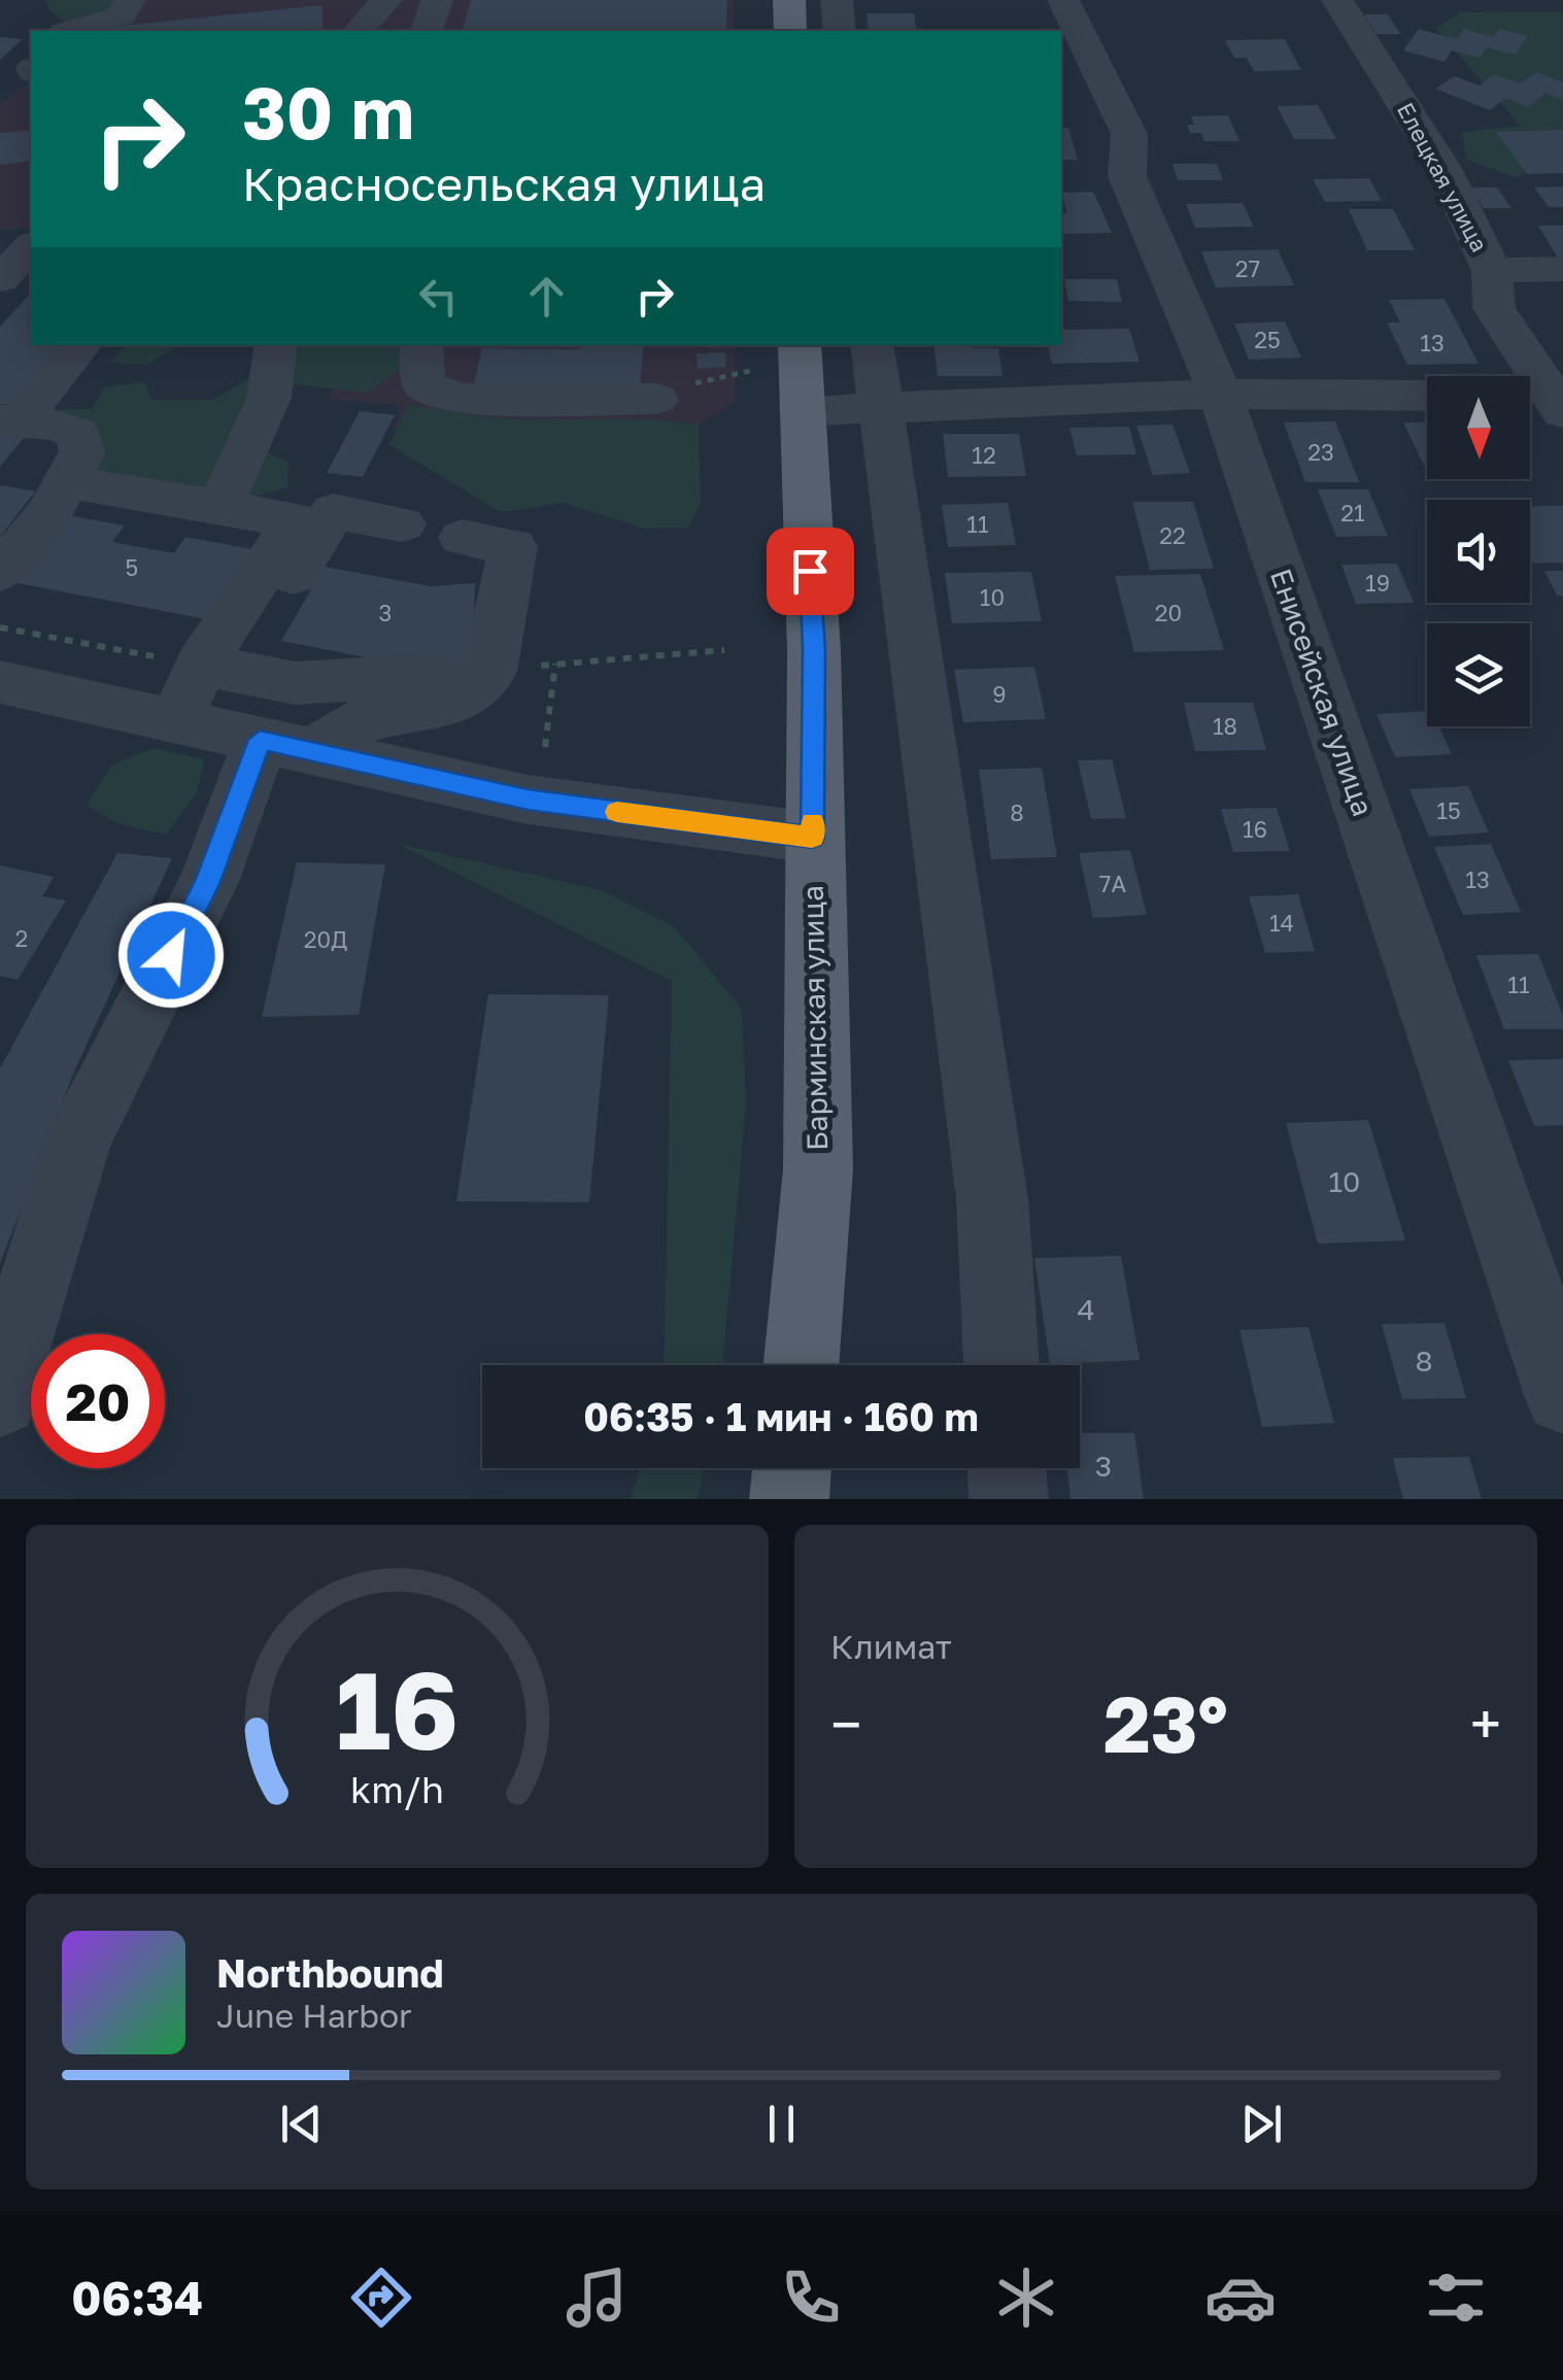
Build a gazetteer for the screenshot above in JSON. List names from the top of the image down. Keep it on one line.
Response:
{"streets":{"main road":["Барминская улица"],"street":["Елецкая улица","Енисейская улица"]},"house_numbers":["27","25","13","23","12","21","11","22","5","19","10","3","20","9","18","15","8","16","13","7А","14","2","20Д","11","10","4","8","3"],"north":"bottom","page":{"turn":["30 m","Красносельская улица"],"limit":"20","trip":"06:35 · 1 мин · 160 m","tile":"Климат","heat":["−","23°","+"],"song":["Northbound","June Harbor"],"tabs":"06:34","gauge":["16","km/h"]}}
